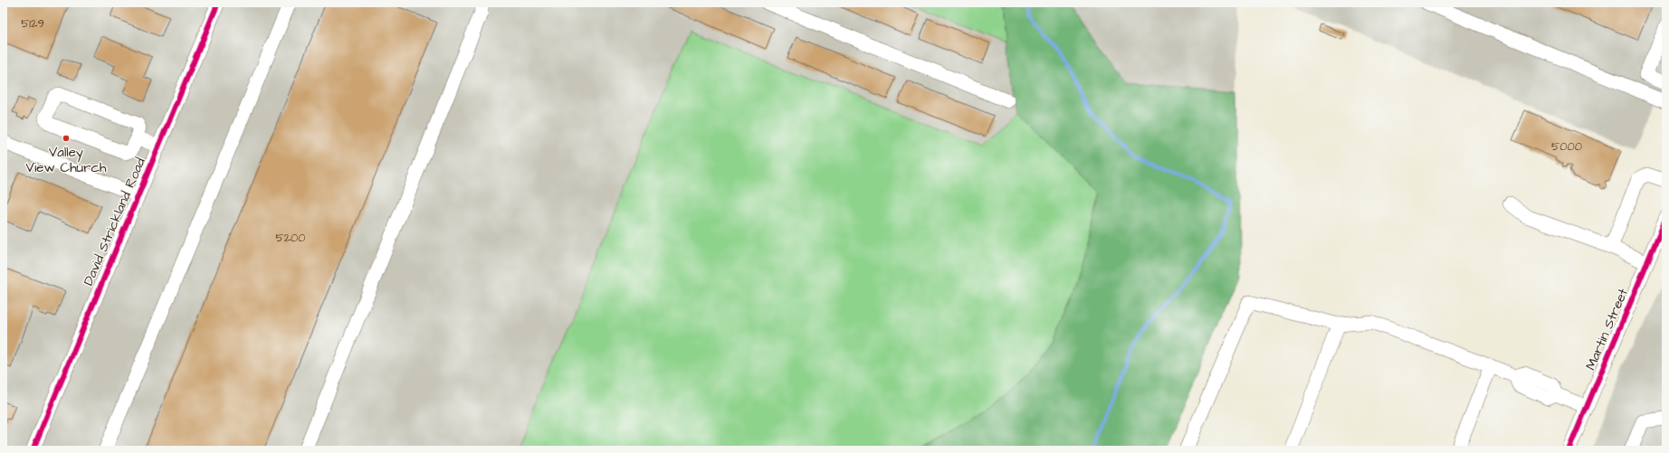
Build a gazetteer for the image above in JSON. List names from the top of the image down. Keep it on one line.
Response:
{"streets":{"street":["David Strickland Road","Martin Street"]},"places":["Valley View Church"],"house_numbers":["5129","5000","5200"]}
